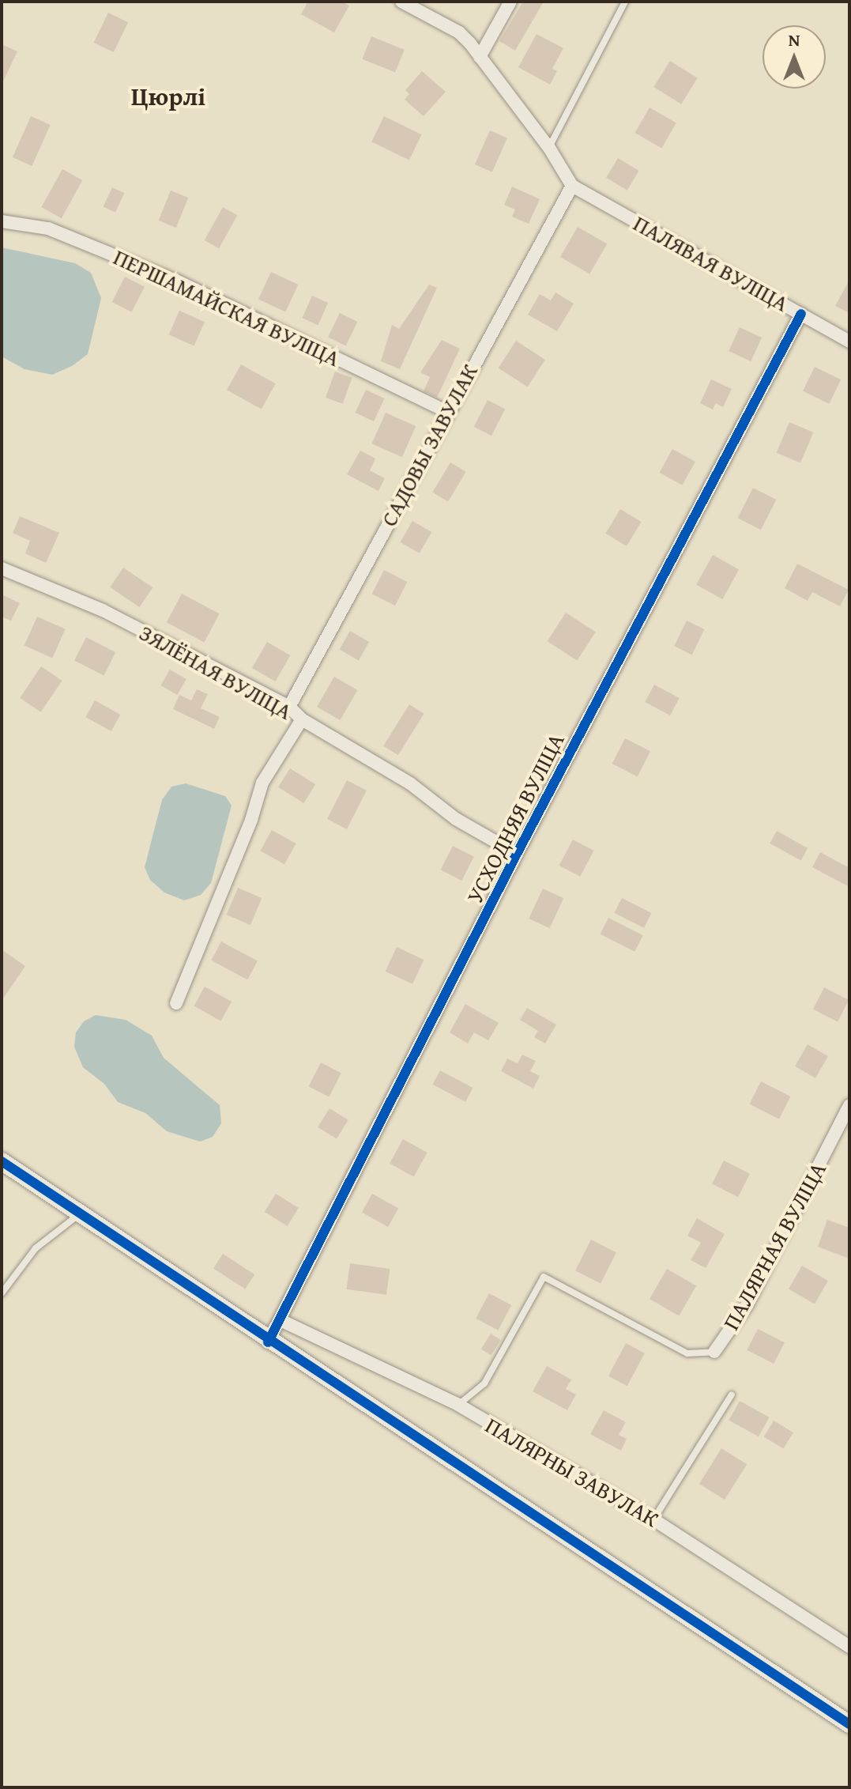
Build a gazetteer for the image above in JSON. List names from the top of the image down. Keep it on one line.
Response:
{"streets":{"street":["ПАЛЯВАЯ ВУЛІЦА","ПЕРШАМАЙСКАЯ ВУЛІЦА","САДОВЫ ЗАВУЛАК","ЗЯЛЁНАЯ ВУЛІЦА","УСХОДНЯЯ ВУЛІЦА","ПАЛЯРНАЯ ВУЛІЦА","ПАЛЯРНЫ ЗАВУЛАК"]},"crossings":[["ПАЛЯВАЯ ВУЛІЦА","САДОВЫ ЗАВУЛАК"],["ПАЛЯВАЯ ВУЛІЦА","УСХОДНЯЯ ВУЛІЦА"],["ПЕРШАМАЙСКАЯ ВУЛІЦА","САДОВЫ ЗАВУЛАК"],["САДОВЫ ЗАВУЛАК","ЗЯЛЁНАЯ ВУЛІЦА"],["ЗЯЛЁНАЯ ВУЛІЦА","УСХОДНЯЯ ВУЛІЦА"],["УСХОДНЯЯ ВУЛІЦА","ПАЛЯРНЫ ЗАВУЛАК"]],"districts":["Цюрлі"],"north":"top"}
